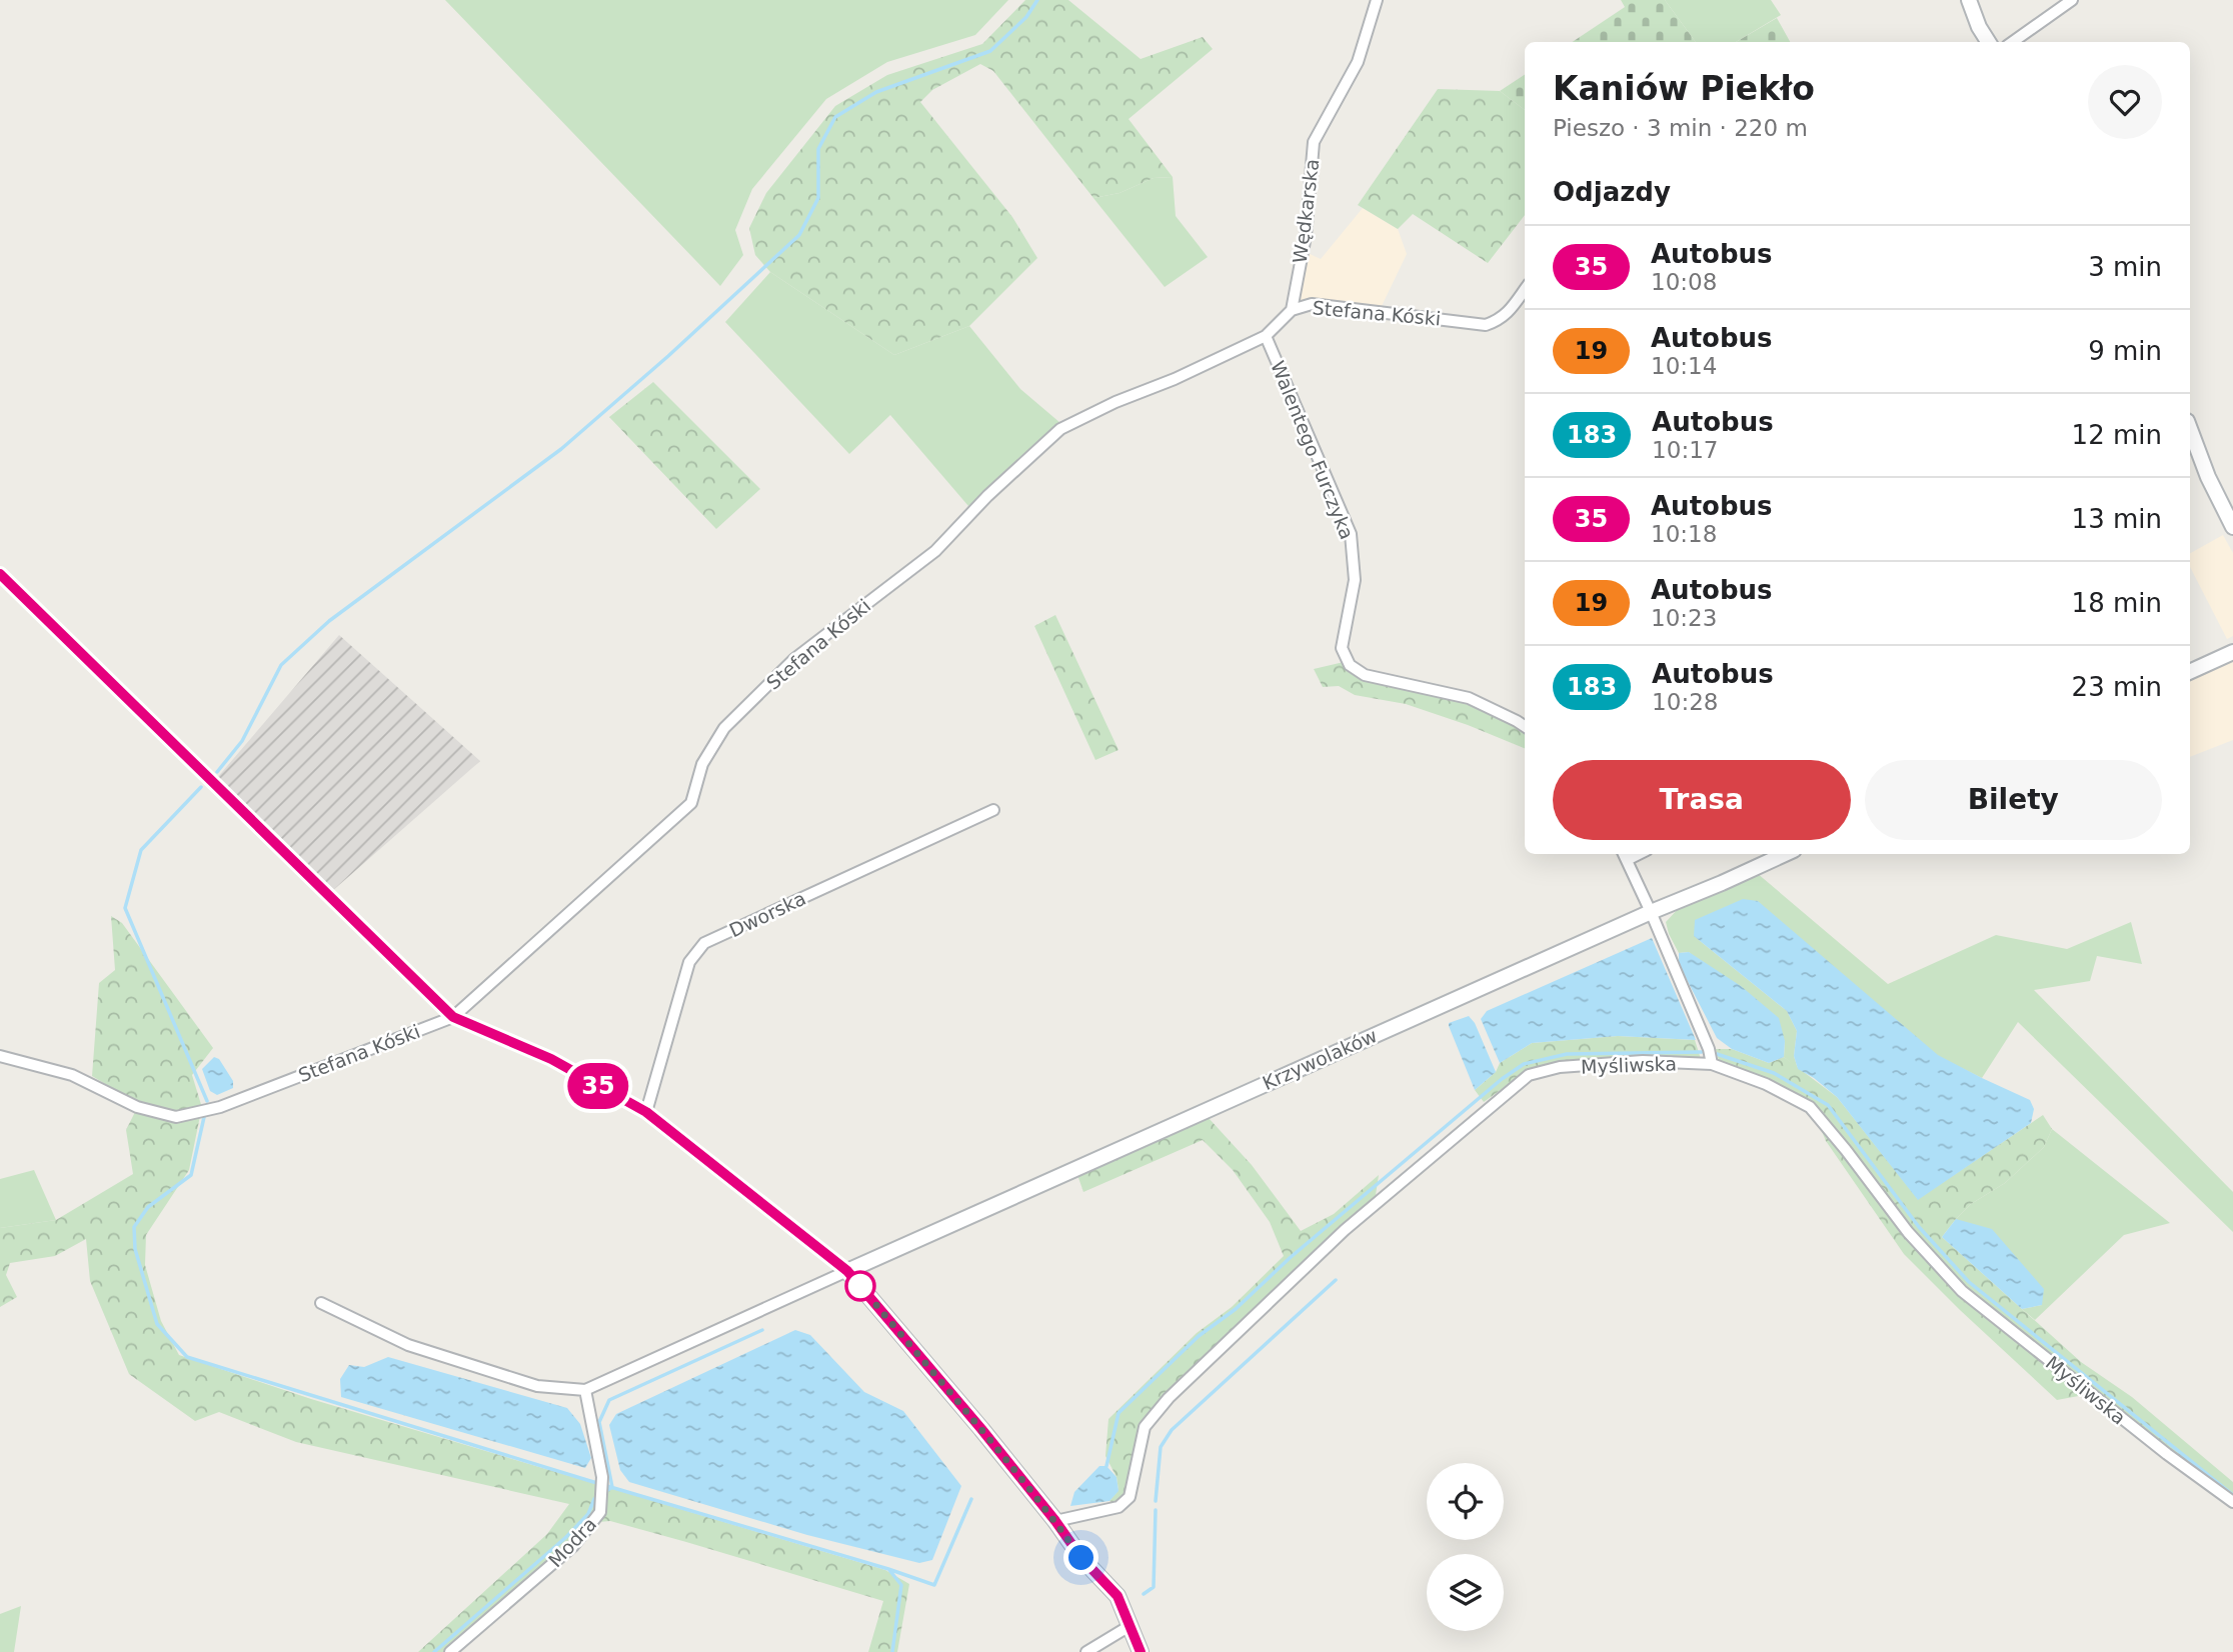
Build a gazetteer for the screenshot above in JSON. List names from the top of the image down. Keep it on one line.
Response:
{"streets":{"street":["Wędkarska","Stefana Kóski","Walentego Furczyka","Dworska","Krzywolaków","Myśliwska","Modra"]},"crossings":[["Wędkarska","Stefana Kóski"],["Stefana Kóski","Walentego Furczyka"]],"lines":["bus line 35"],"page":{"on_map":"35","heading":[["Kaniów Piekło","Pieszo · 3 min · 220 m"],"Odjazdy"],"list":[{"mark":"35","name":"Autobus","note":"10:08","value":"3 min"},{"mark":"19","name":"Autobus","note":"10:14","value":"9 min"},{"mark":"183","name":"Autobus","note":"10:17","value":"12 min"},{"mark":"35","name":"Autobus","note":"10:18","value":"13 min"},{"mark":"19","name":"Autobus","note":"10:23","value":"18 min"},{"mark":"183","name":"Autobus","note":"10:28","value":"23 min"}],"buttons":["Trasa","Bilety"]}}
